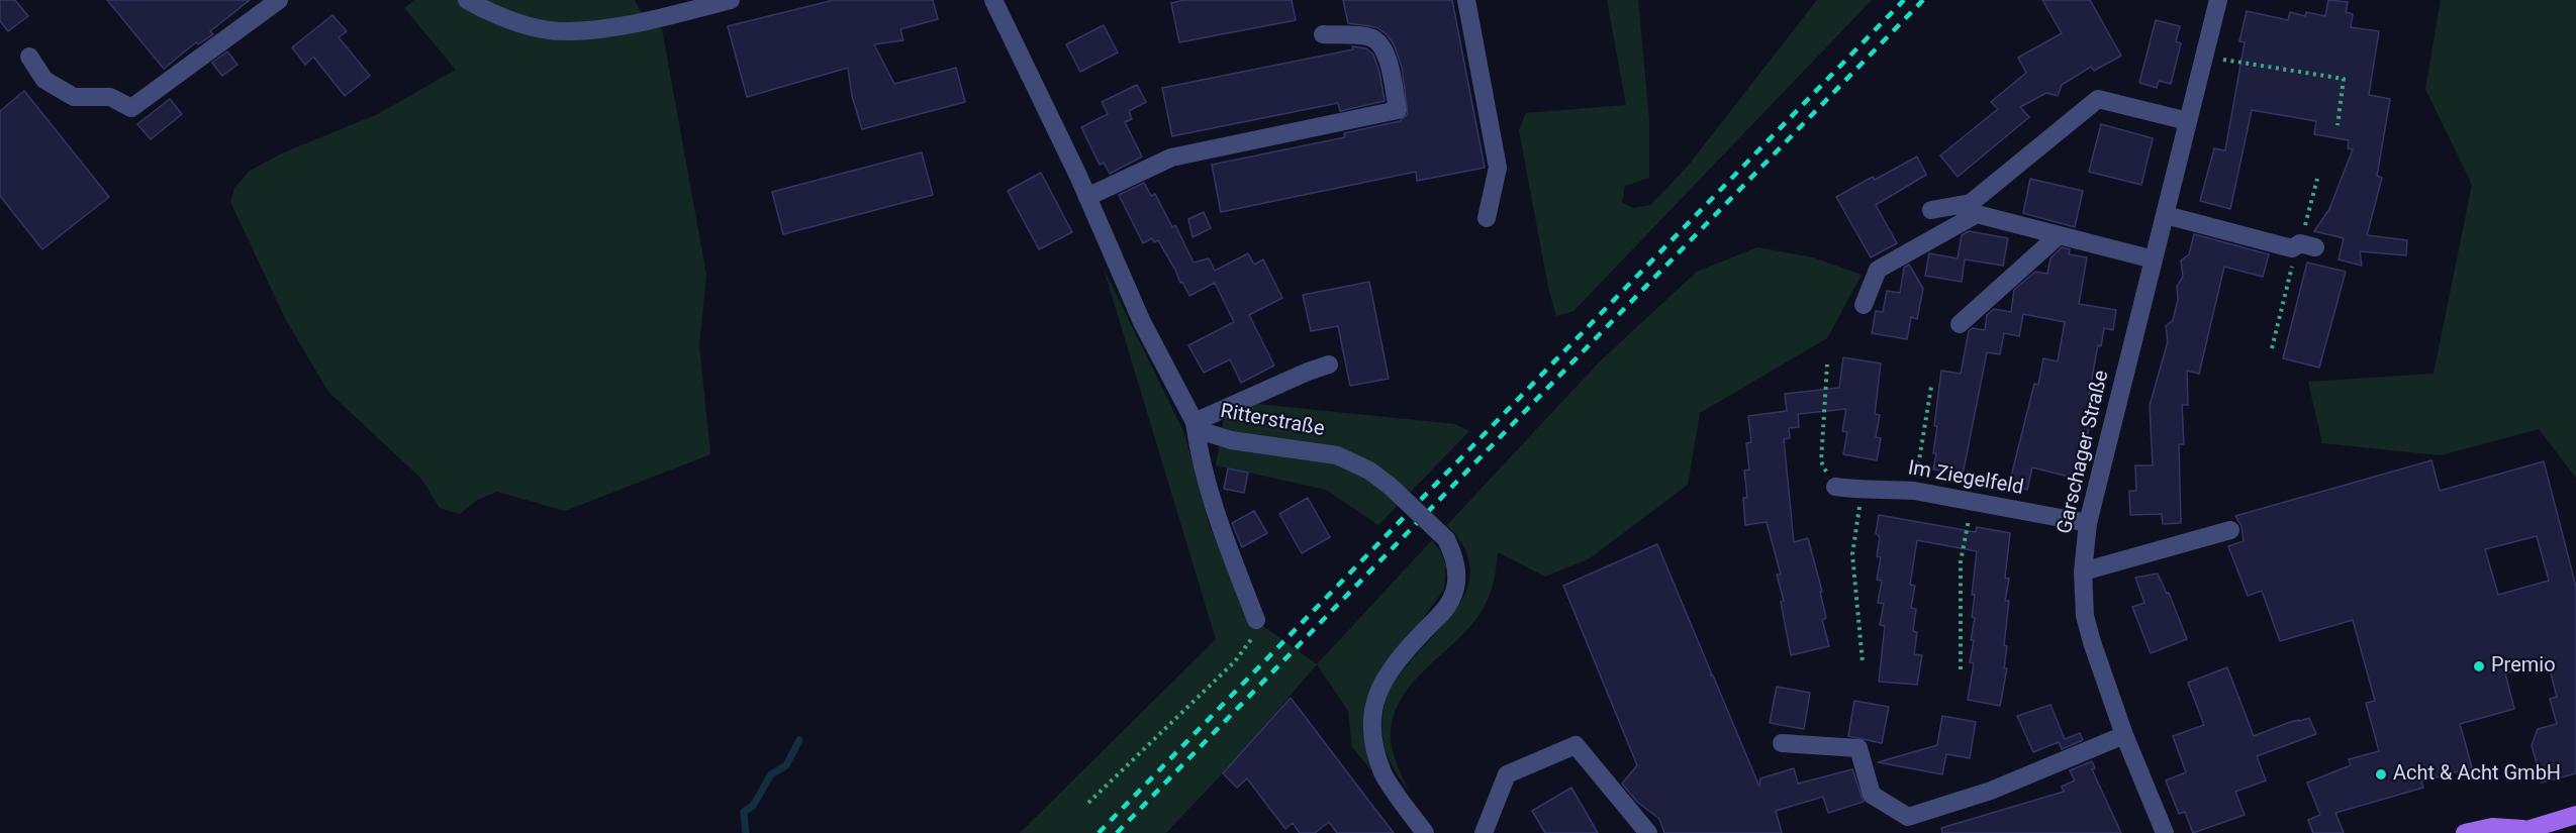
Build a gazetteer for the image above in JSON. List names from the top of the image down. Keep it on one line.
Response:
{"streets":{"street":["Ritterstraße","Garschager Straße","Im Ziegelfeld"]},"crossings":[["Garschager Straße","Im Ziegelfeld"]],"places":["Premio","Acht & Acht GmbH"]}
